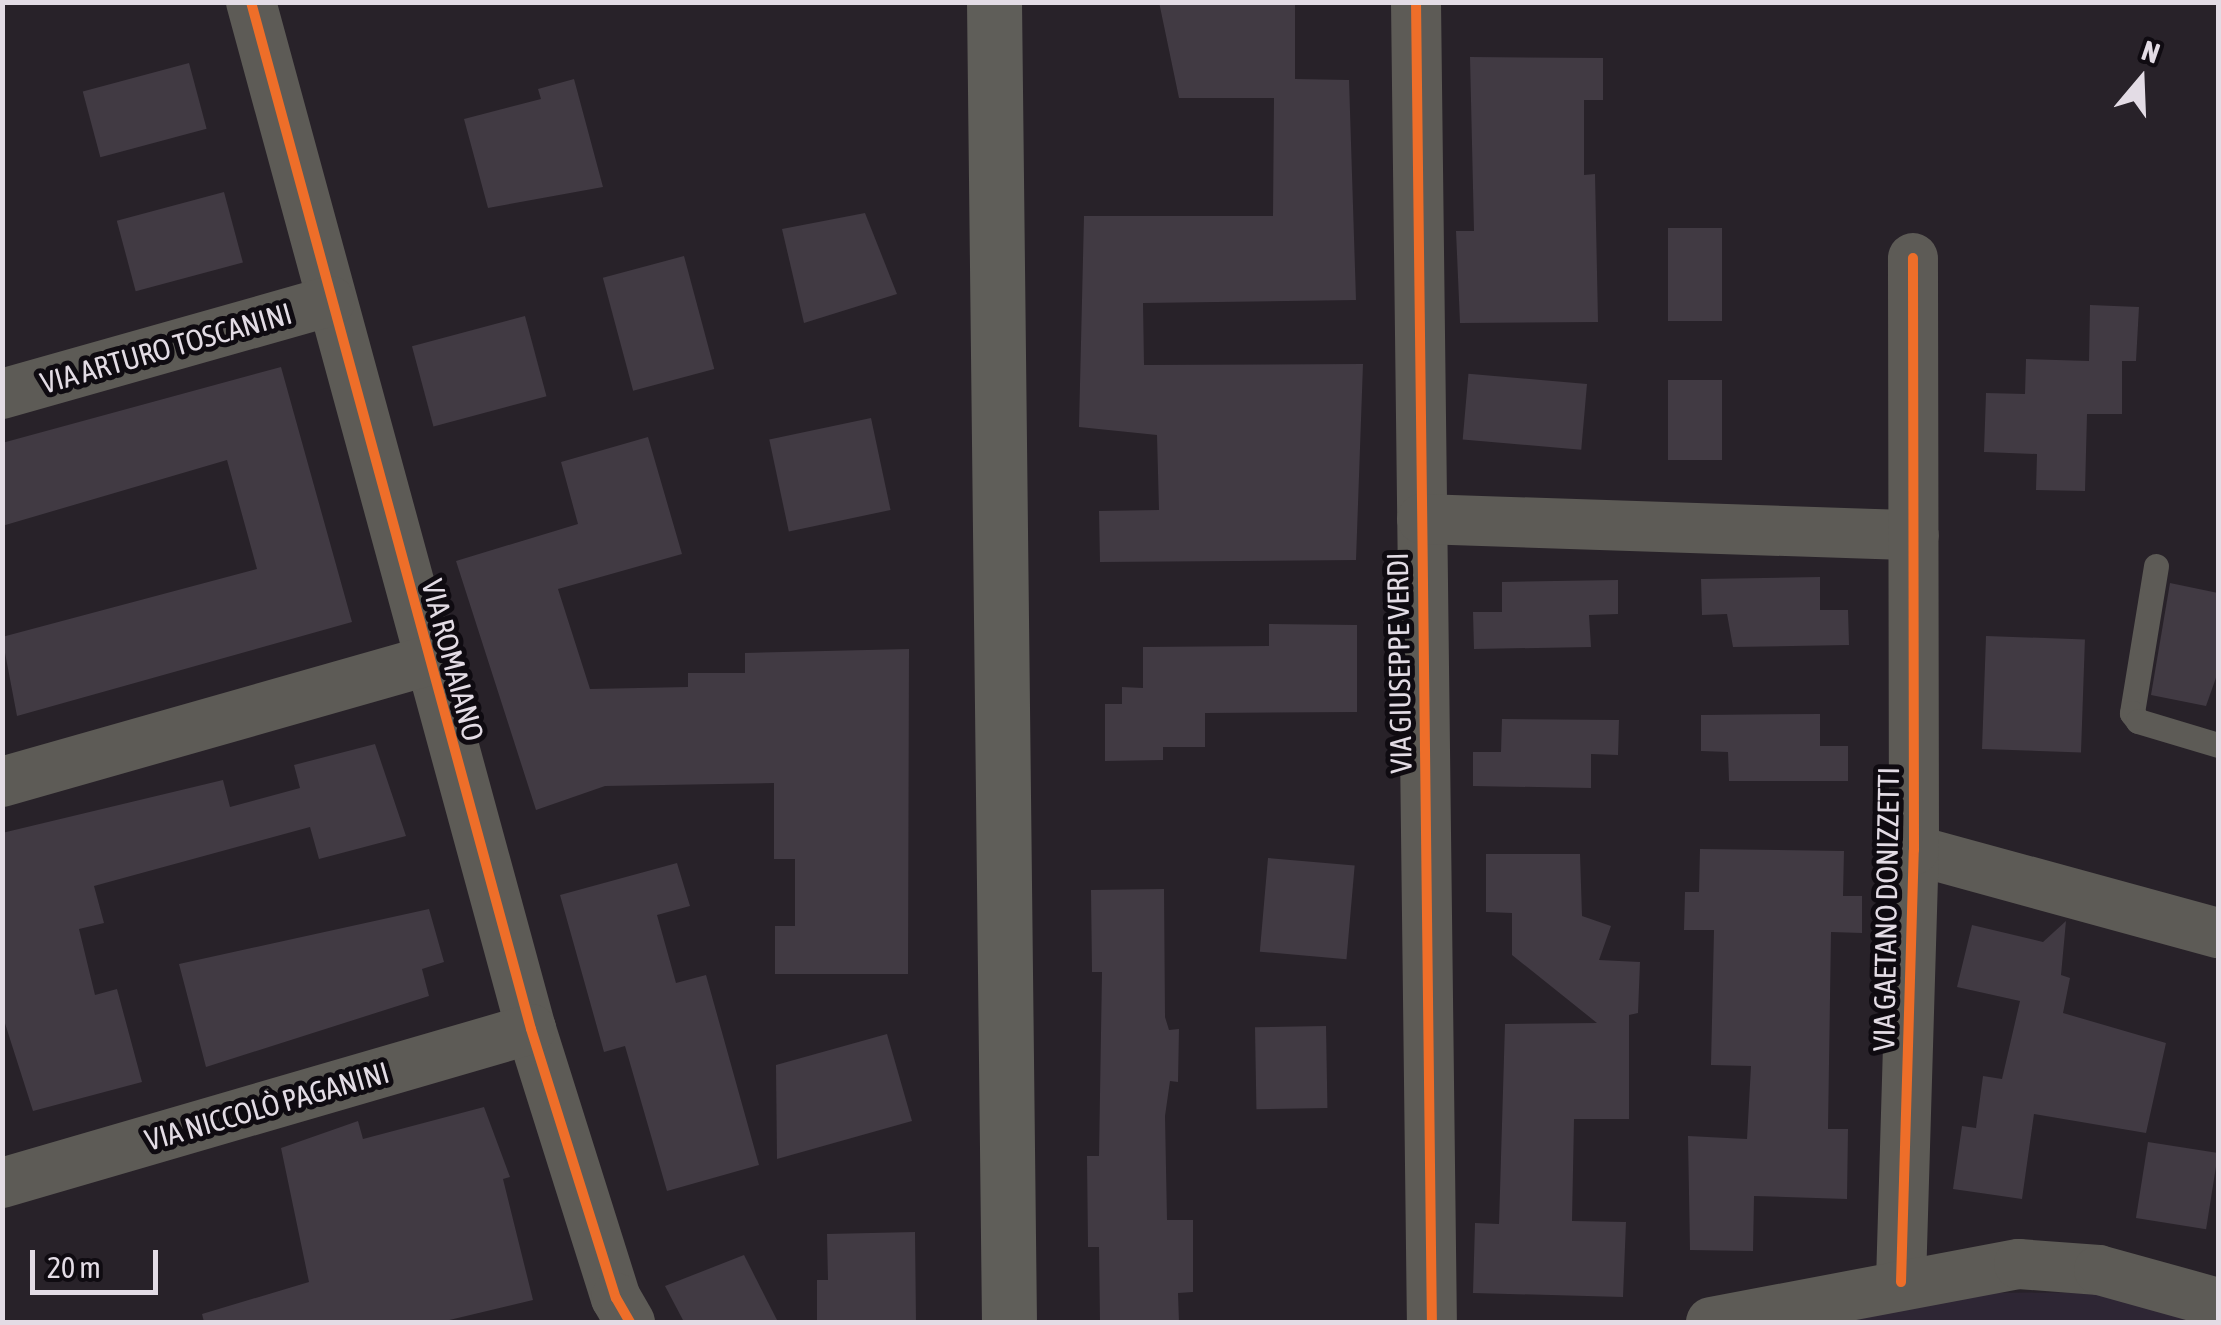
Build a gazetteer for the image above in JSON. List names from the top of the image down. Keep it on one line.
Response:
{"streets":{"street":["VIA ARTURO TOSCANINI","VIA ROMAIANO","VIA GIUSEPPE VERDI","VIA GAETANO DONIZZETTI","VIA NICCOLÒ PAGANINI"]},"crossings":[["VIA ARTURO TOSCANINI","VIA ROMAIANO"],["VIA ROMAIANO","VIA NICCOLÒ PAGANINI"]],"scale_bar":"20 m","north":"top"}
